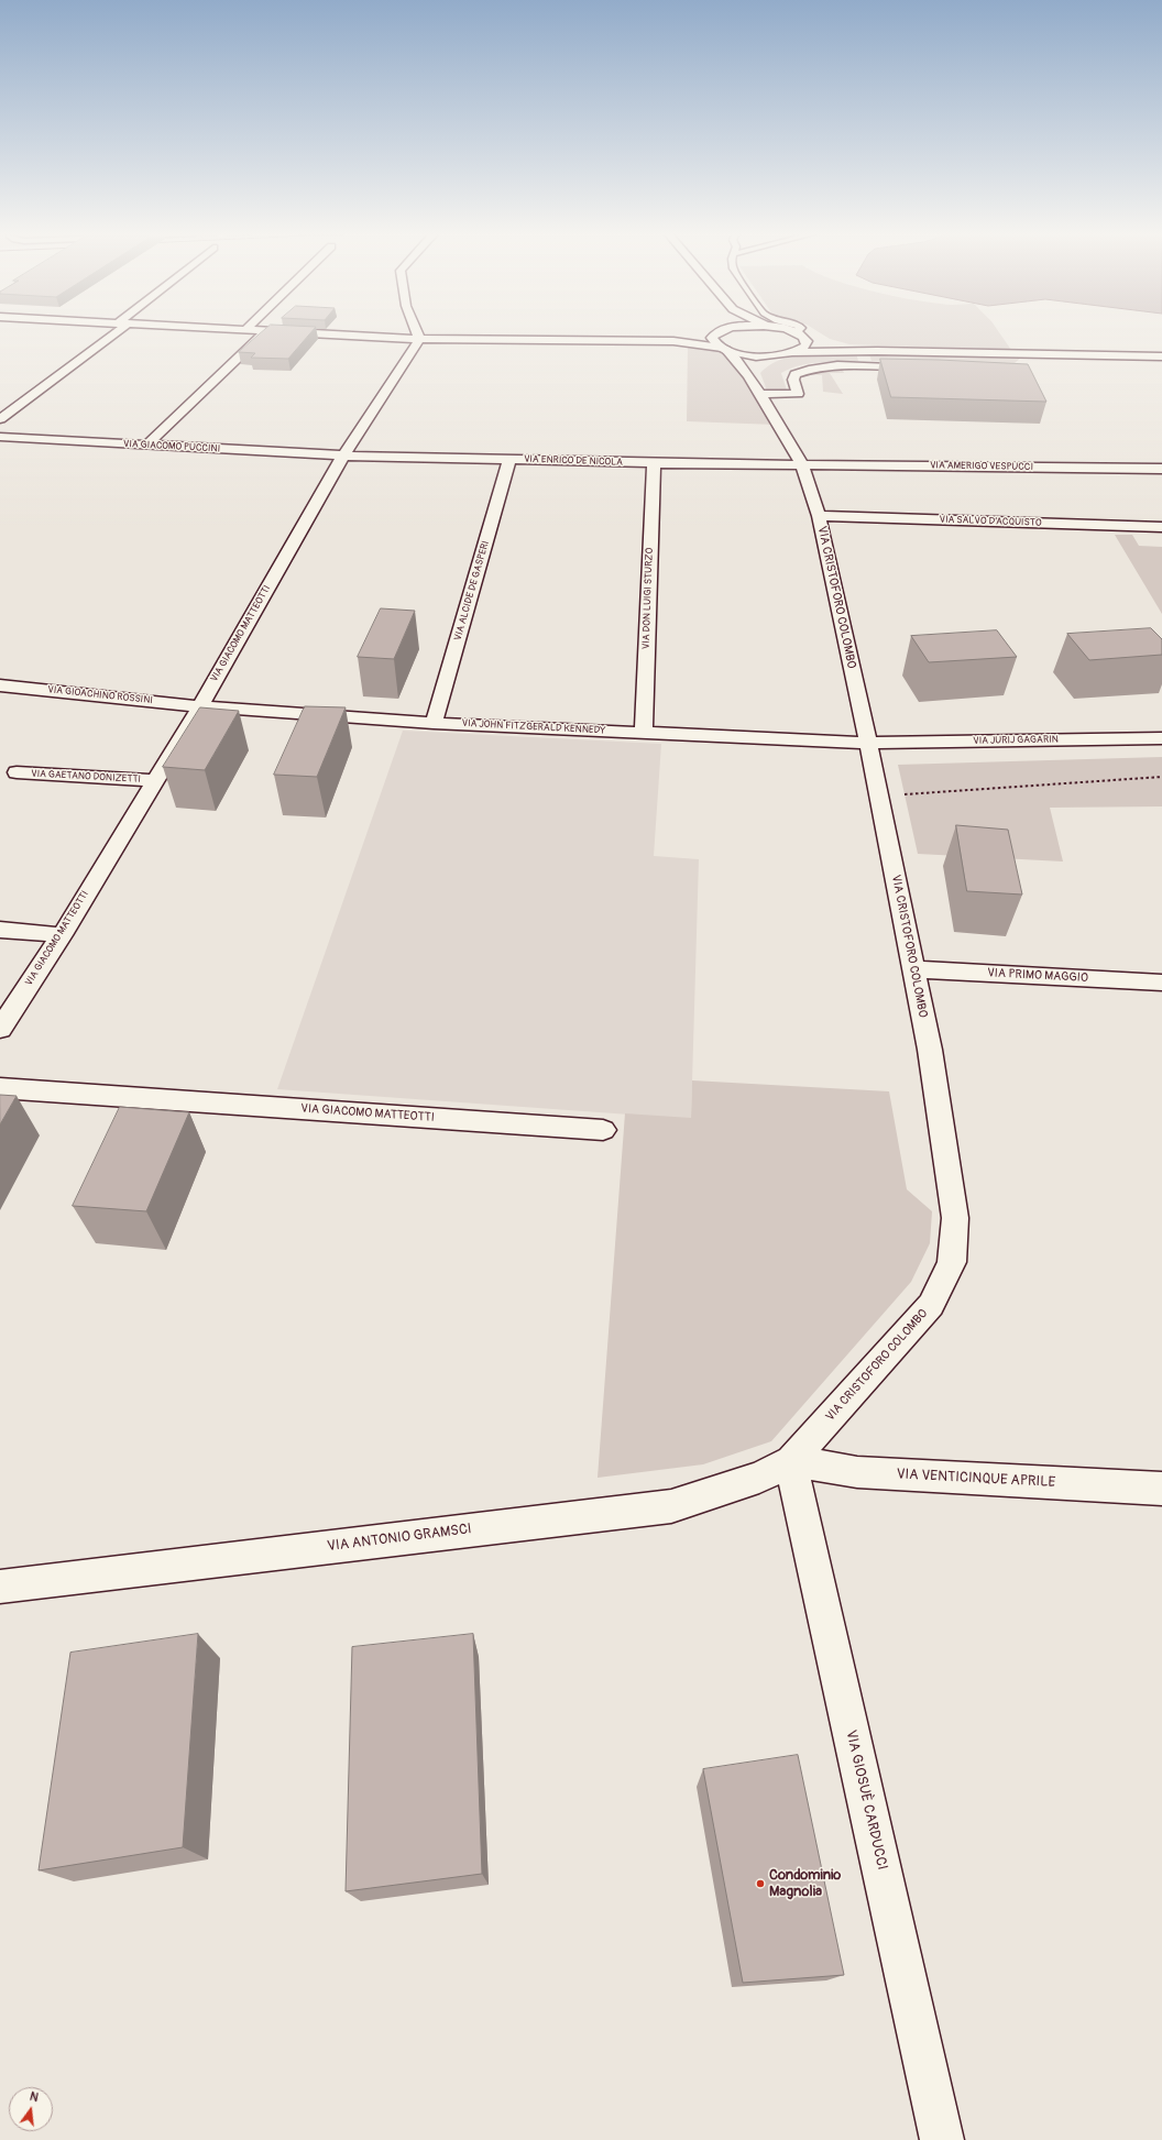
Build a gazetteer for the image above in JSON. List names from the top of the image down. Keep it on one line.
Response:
{"streets":{"street":["VIA GIACOMO PUCCINI","VIA ENRICO DE NICOLA","VIA AMERIGO VESPUCCI","VIA SALVO D’ACQUISTO","VIA ALCIDE DE GASPERI","VIA CRISTOFORO COLOMBO","VIA DON LUIGI STURZO","VIA GIACOMO MATTEOTTI","VIA GIOACHINO ROSSINI","VIA JOHN FITZGERALD KENNEDY","VIA JURIJ GAGARIN","VIA GAETANO DONIZETTI","VIA PRIMO MAGGIO","VIA VENTICINQUE APRILE","VIA ANTONIO GRAMSCI","VIA GIOSUÈ CARDUCCI"]},"crossings":[["VIA GIACOMO PUCCINI","VIA ENRICO DE NICOLA"],["VIA GIACOMO PUCCINI","VIA GIACOMO MATTEOTTI"],["VIA ENRICO DE NICOLA","VIA AMERIGO VESPUCCI"],["VIA ENRICO DE NICOLA","VIA ALCIDE DE GASPERI"],["VIA ENRICO DE NICOLA","VIA CRISTOFORO COLOMBO"],["VIA ENRICO DE NICOLA","VIA DON LUIGI STURZO"],["VIA ENRICO DE NICOLA","VIA GIACOMO MATTEOTTI"],["VIA AMERIGO VESPUCCI","VIA CRISTOFORO COLOMBO"],["VIA SALVO D’ACQUISTO","VIA CRISTOFORO COLOMBO"],["VIA ALCIDE DE GASPERI","VIA JOHN FITZGERALD KENNEDY"],["VIA CRISTOFORO COLOMBO","VIA JOHN FITZGERALD KENNEDY"],["VIA CRISTOFORO COLOMBO","VIA JURIJ GAGARIN"],["VIA CRISTOFORO COLOMBO","VIA PRIMO MAGGIO"],["VIA CRISTOFORO COLOMBO","VIA VENTICINQUE APRILE"],["VIA CRISTOFORO COLOMBO","VIA ANTONIO GRAMSCI"],["VIA CRISTOFORO COLOMBO","VIA GIOSUÈ CARDUCCI"],["VIA DON LUIGI STURZO","VIA JOHN FITZGERALD KENNEDY"],["VIA GIACOMO MATTEOTTI","VIA GIOACHINO ROSSINI"],["VIA GIACOMO MATTEOTTI","VIA JOHN FITZGERALD KENNEDY"],["VIA GIACOMO MATTEOTTI","VIA GAETANO DONIZETTI"],["VIA GIOACHINO ROSSINI","VIA JOHN FITZGERALD KENNEDY"],["VIA JOHN FITZGERALD KENNEDY","VIA JURIJ GAGARIN"],["VIA VENTICINQUE APRILE","VIA ANTONIO GRAMSCI"],["VIA VENTICINQUE APRILE","VIA GIOSUÈ CARDUCCI"],["VIA ANTONIO GRAMSCI","VIA GIOSUÈ CARDUCCI"]],"places":["Condominio Magnolia"],"north":"top"}
